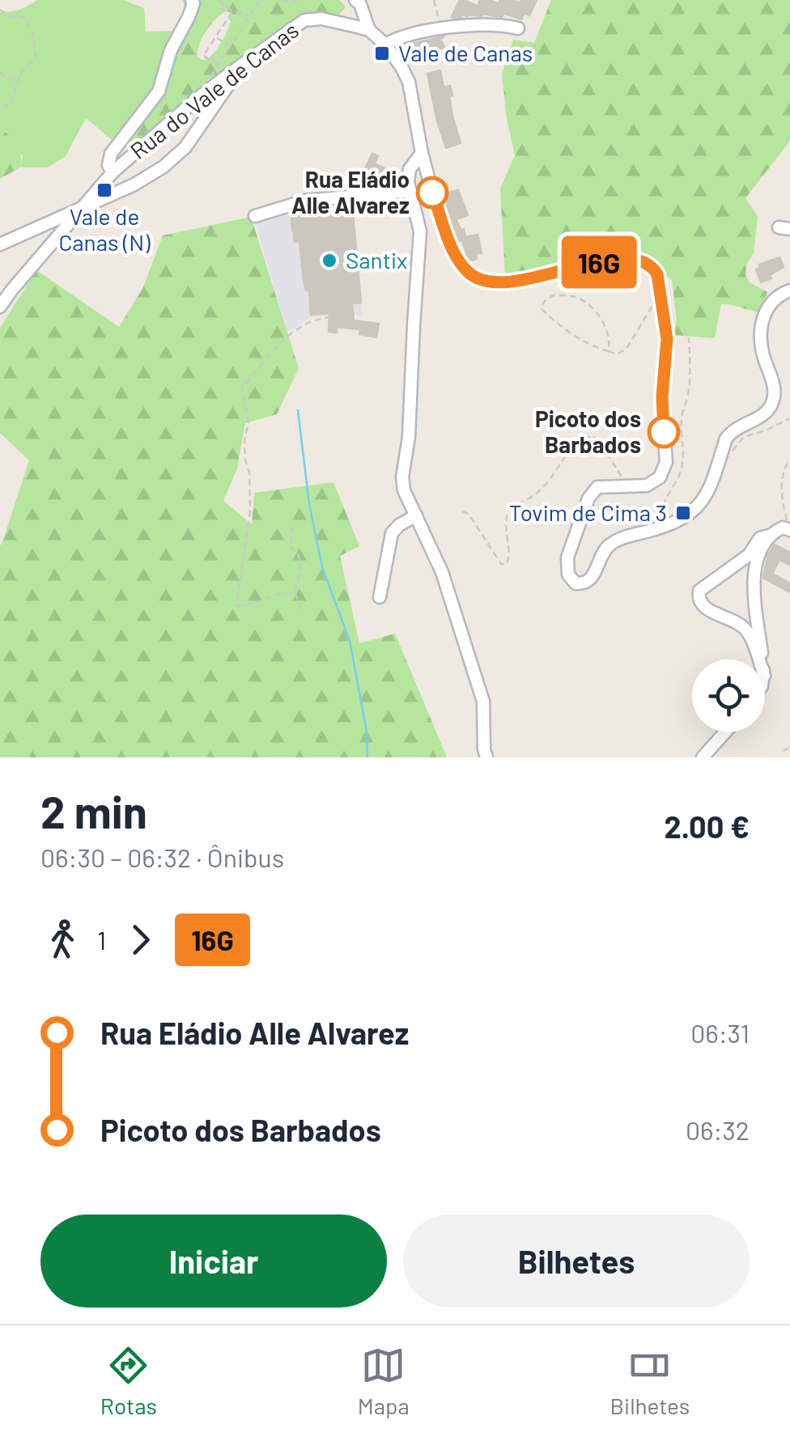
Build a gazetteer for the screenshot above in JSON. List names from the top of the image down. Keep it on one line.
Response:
{"streets":{"street":["Rua do Vale de Canas"]},"places":{"transit":["Vale de Canas","Vale de Canas (N)","Tovim de Cima 3"],"other":["Rua Eládio Alle Alvarez","Santix","Picoto dos Barbados"]},"lines":["bus line 16G"],"page":{"on_map":"16G","heading":["2 min","06:30 – 06:32 · Ônibus","2.00 €"],"legs":["1","16G"],"list":[{"name":"Rua Eládio Alle Alvarez","value":"06:31"},{"name":"Picoto dos Barbados","value":"06:32"}],"buttons":["Iniciar","Bilhetes"],"tabs":["Rotas","Mapa","Bilhetes"]}}
